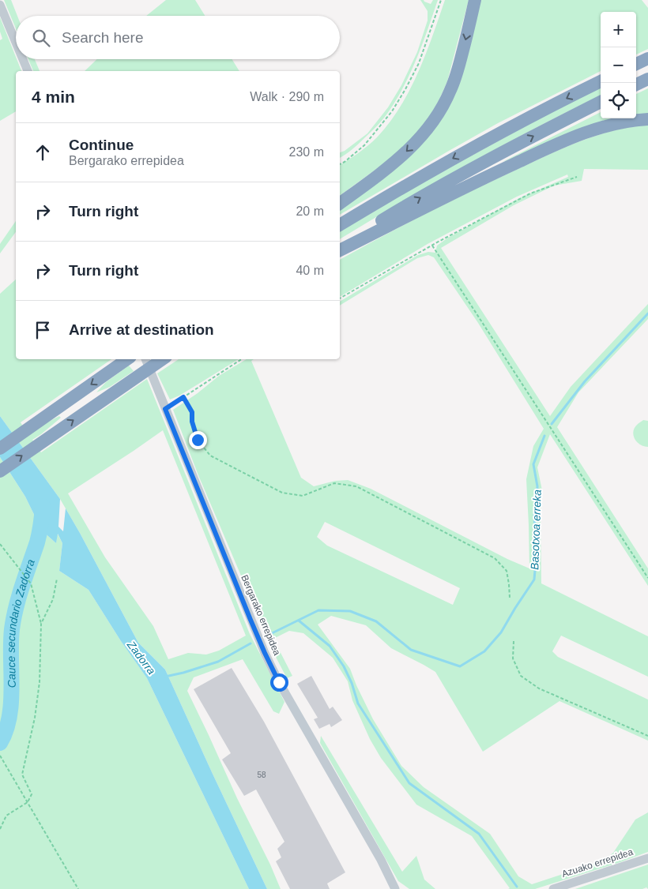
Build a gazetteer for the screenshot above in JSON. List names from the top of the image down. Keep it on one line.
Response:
{"streets":{"street":["Bergarako errepidea","Azuako errepidea"]},"water":["Basotxoa erreka","Cauce secundario Zadorra","Zadorra"],"house_numbers":["58"],"page":{"map_buttons":["+","−"],"search":"Search here","heading":["4 min","Walk · 290 m"],"list":[["Continue","Bergarako errepidea","230 m"],["Turn right","20 m"],["Turn right","40 m"],"Arrive at destination"]}}
